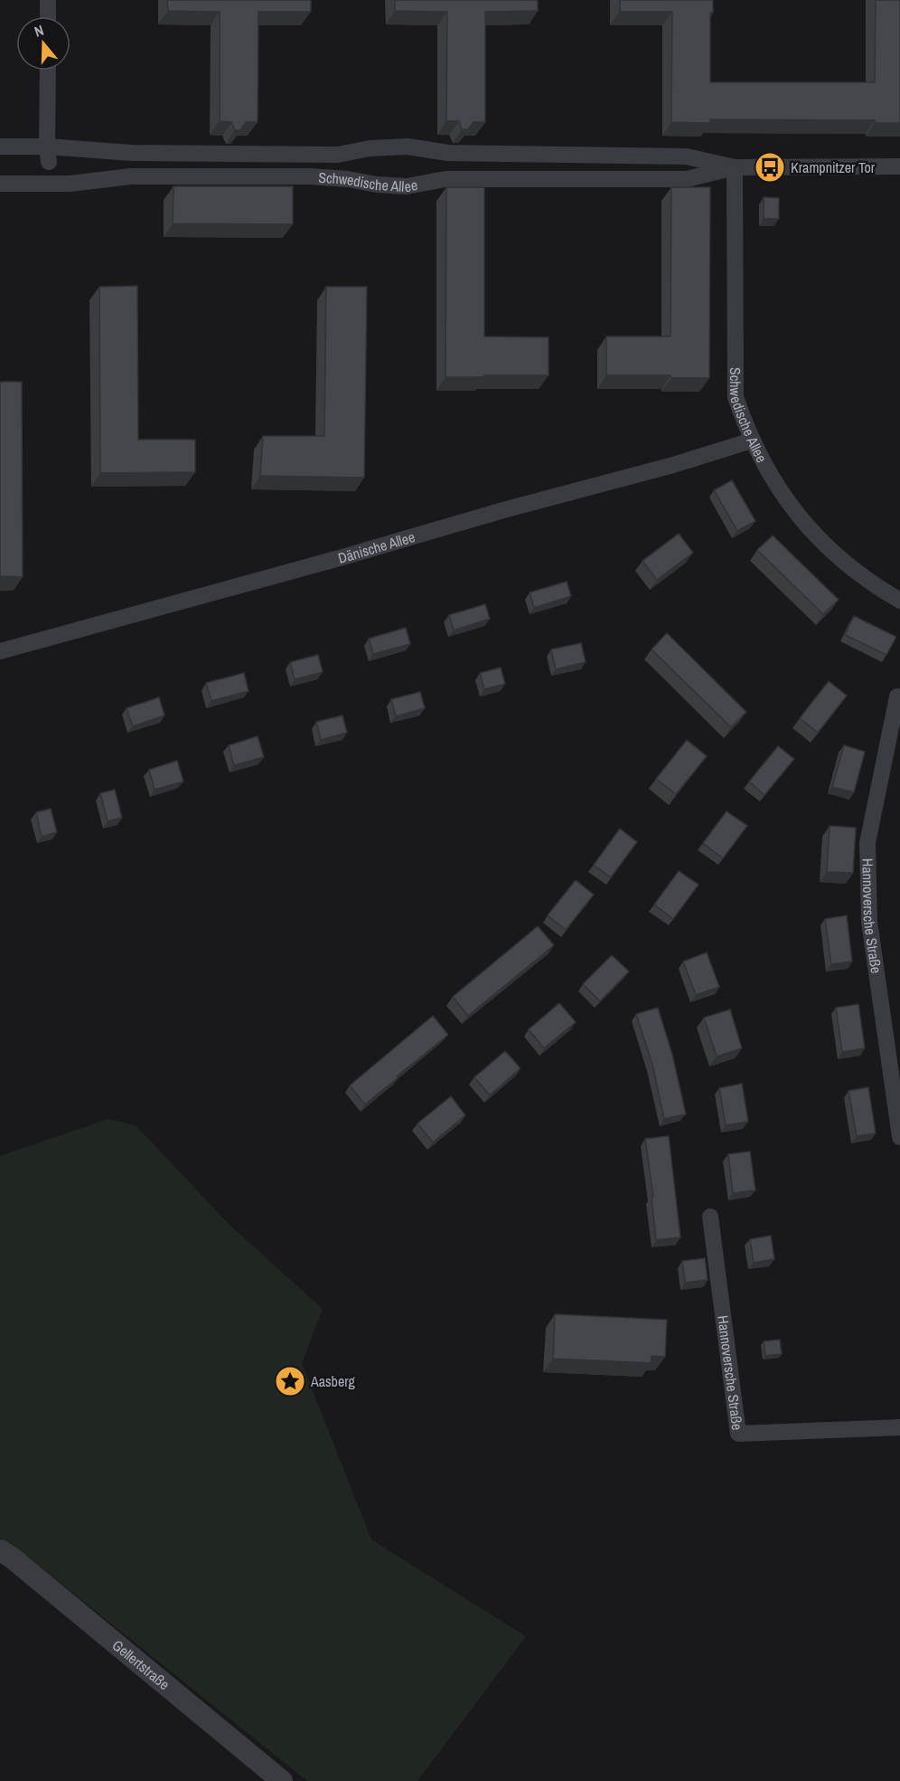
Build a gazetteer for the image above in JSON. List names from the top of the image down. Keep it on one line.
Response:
{"streets":{"street":["Schwedische Allee","Dänische Allee","Hannoversche Straße","Gellertstraße"]},"crossings":[["Schwedische Allee","Dänische Allee"]],"places":{"bus stop":["Krampnitzer Tor"],"place":["Aasberg"]},"north":"top"}
